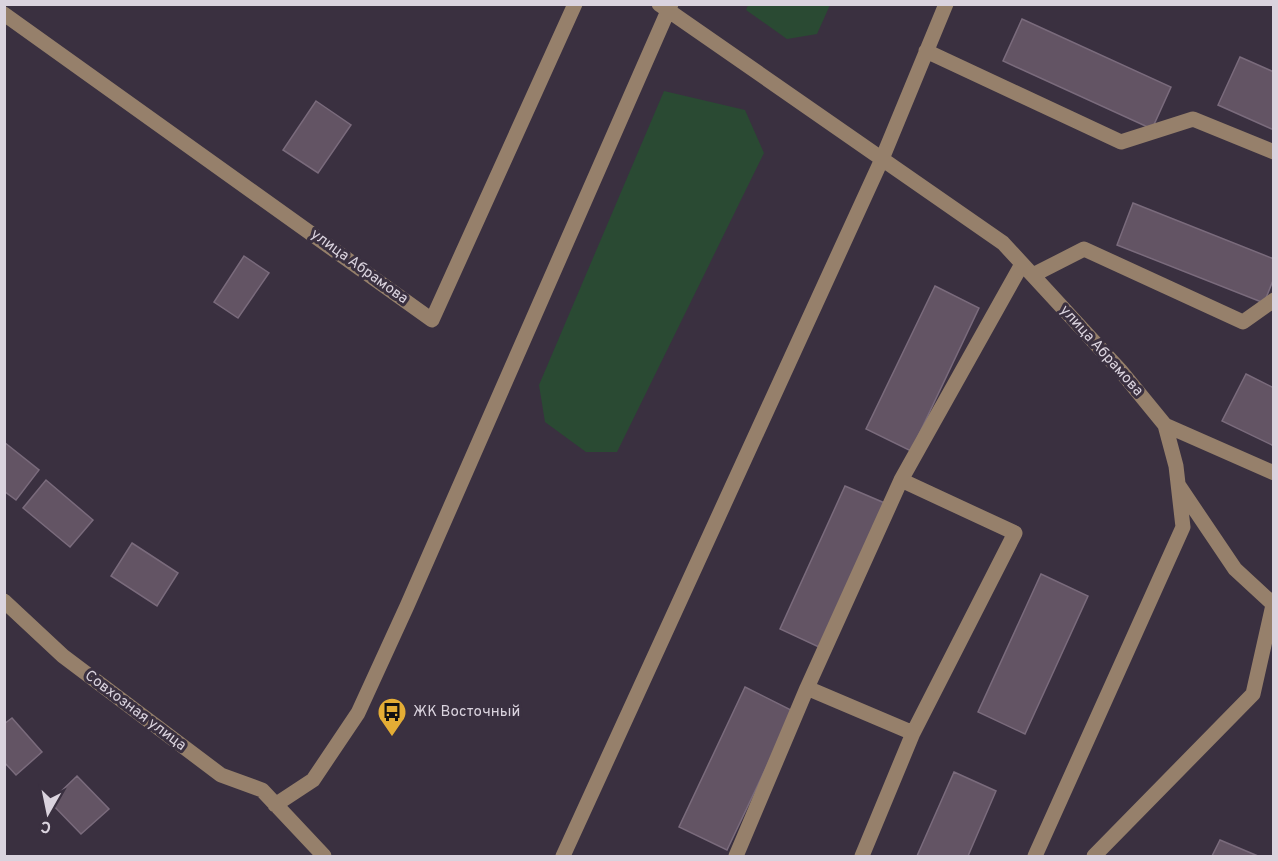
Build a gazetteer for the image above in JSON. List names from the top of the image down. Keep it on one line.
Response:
{"streets":{"street":["улица Абрамова","Совхозная улица"]},"places":{"bus stop":["ЖК Восточный"]},"north":"bottom"}
